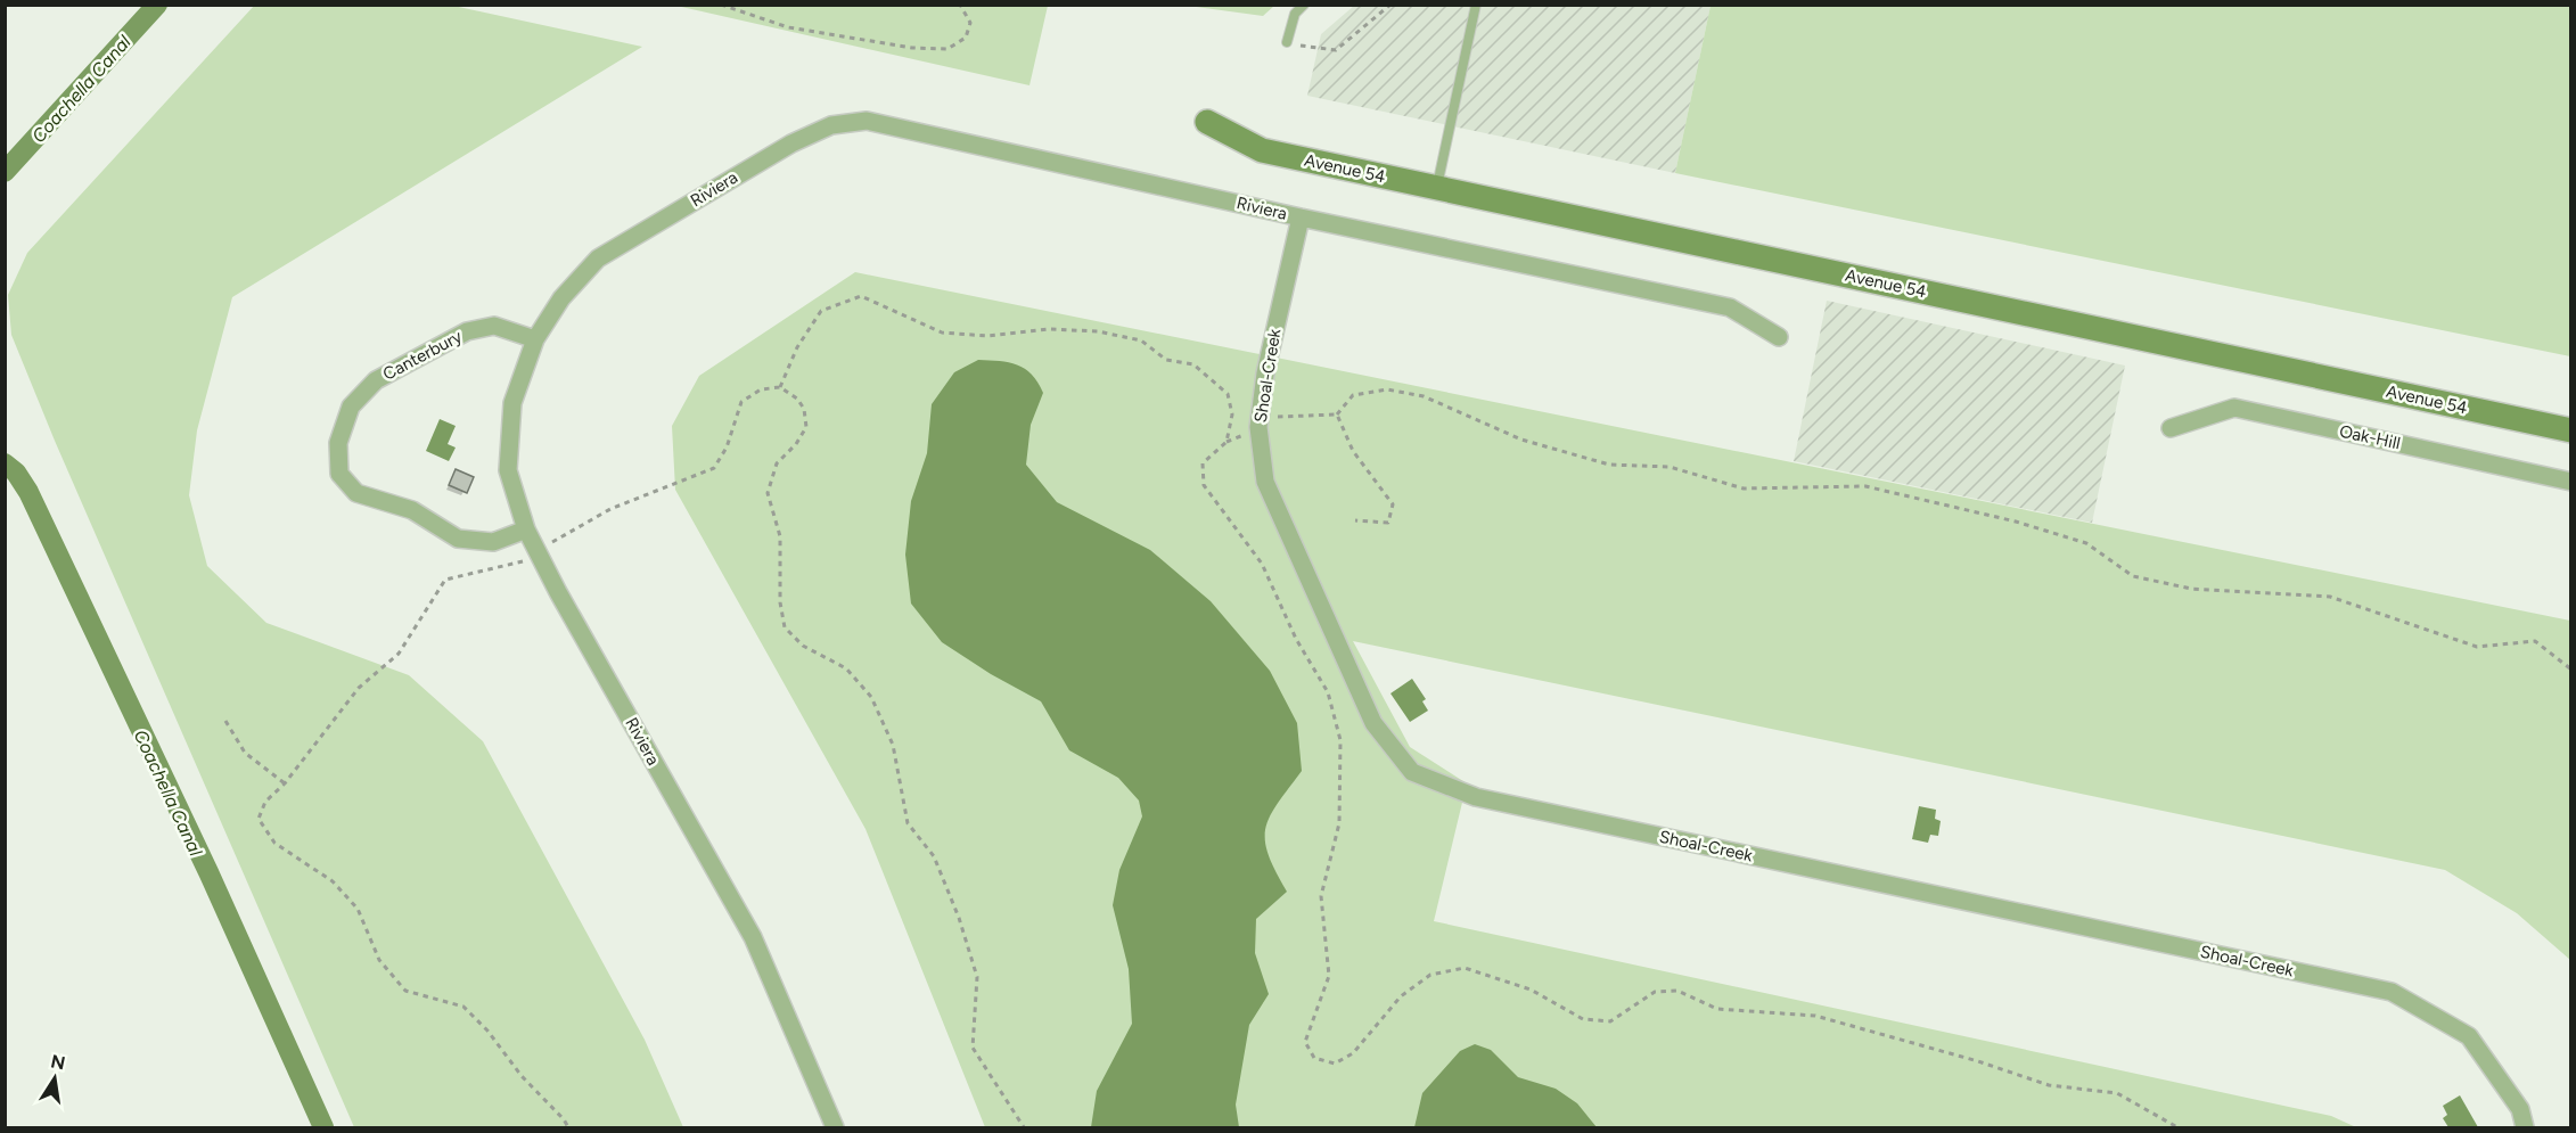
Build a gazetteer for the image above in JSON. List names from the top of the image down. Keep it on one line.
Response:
{"streets":{"street":["Avenue 54","Riviera","Canterbury","Shoal-Creek","Oak-Hill"]},"crossings":[["Riviera","Canterbury"],["Riviera","Shoal-Creek"]],"water":["Coachella Canal"],"north":"top"}
